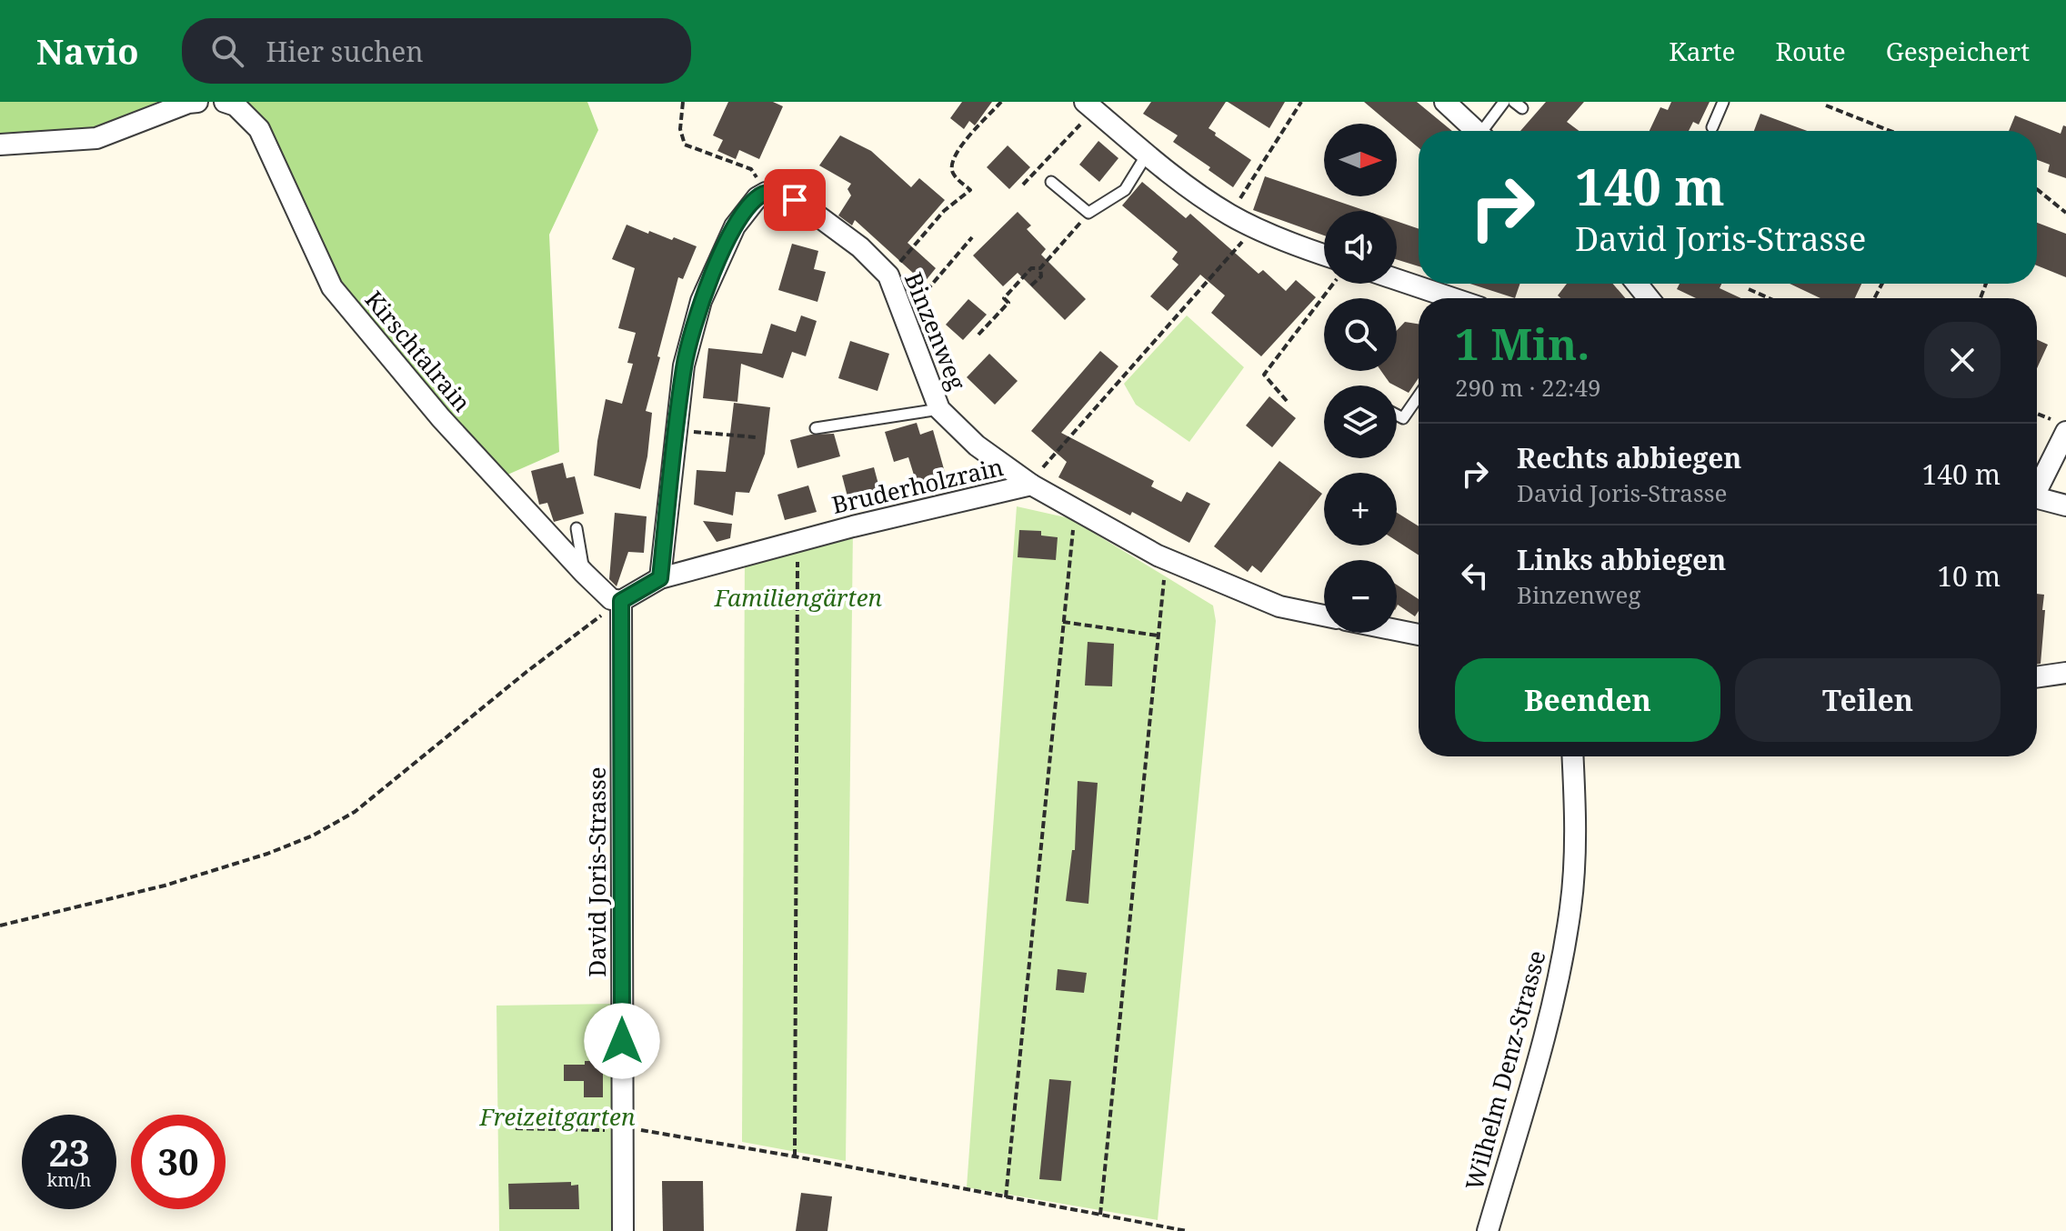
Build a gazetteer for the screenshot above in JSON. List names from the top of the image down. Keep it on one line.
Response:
{"streets":{"street":["Binzenweg","Kirschtalrain","Bruderholzrain","David Joris-Strasse","Wilhelm Denz-Strasse"]},"crossings":[["Binzenweg","Bruderholzrain"],["Kirschtalrain","David Joris-Strasse"]],"parks":["Familiengärten","Freizeitgarten"],"north":"right","page":{"header":"Navio","search":"Hier suchen","nav":["Karte","Route","Gespeichert"],"map_buttons":["+","−"],"turn":["140 m","David Joris-Strasse"],"heading":["1 Min.","290 m · 22:49"],"list":[{"name":"Rechts abbiegen","note":"David Joris-Strasse","value":"140 m"},{"name":"Links abbiegen","note":"Binzenweg","value":"10 m"}],"buttons":["Beenden","Teilen"],"speed":"23 km/h","limit":"30"}}
